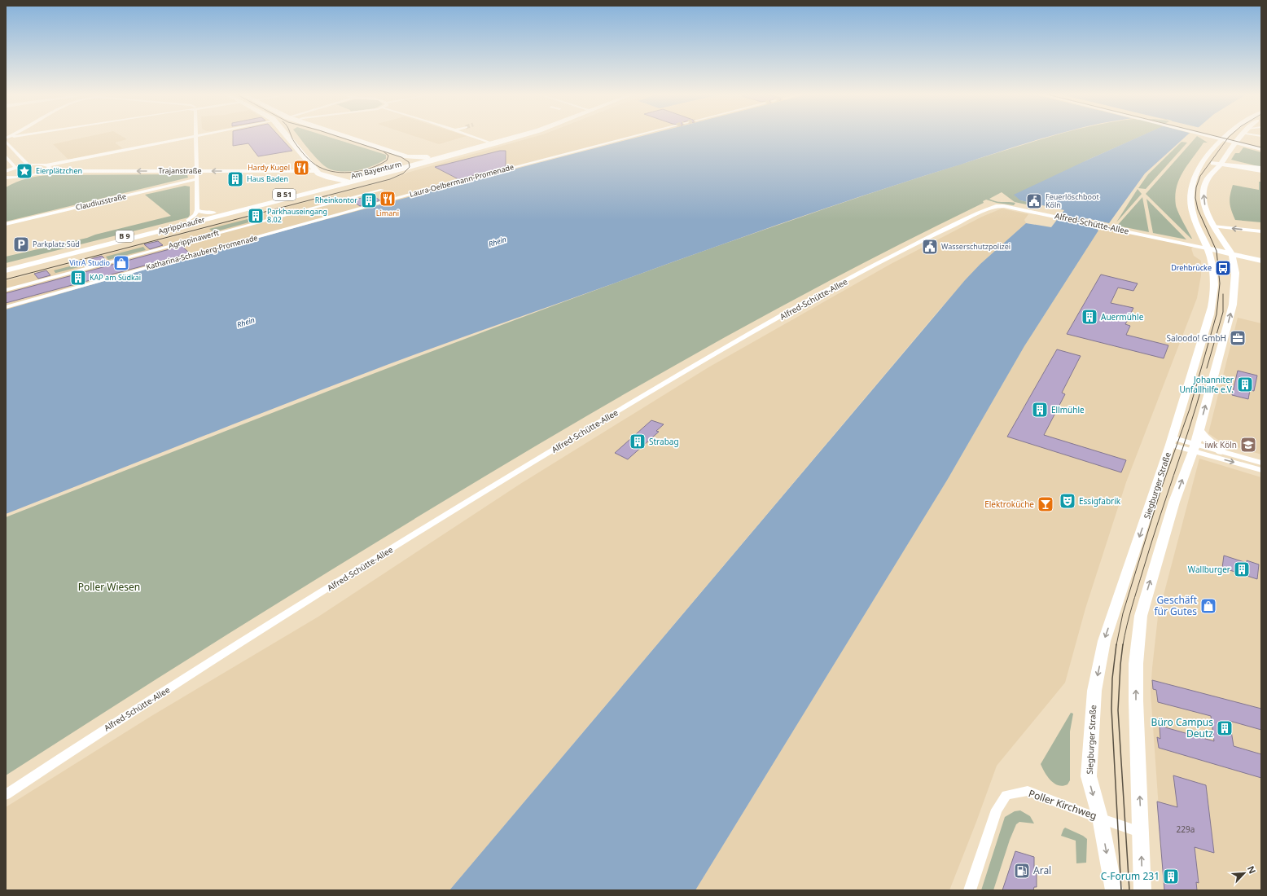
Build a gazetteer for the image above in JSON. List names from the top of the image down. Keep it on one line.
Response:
{"streets":{"main road":["Am Bayenturm","B 51","Agrippinaufer","B 9","Siegburger Straße"],"street":["Trajanstraße","Laura-Oelbermann-Promenade","Claudiusstraße","Alfred-Schütte-Allee","Agrippinawerft","Katharina-Schauberg-Promenade","Poller Kirchweg"]},"crossings":[["Am Bayenturm","B 51"],["Am Bayenturm","Agrippinaufer"],["Trajanstraße","Claudiusstraße"],["Laura-Oelbermann-Promenade","Katharina-Schauberg-Promenade"],["Alfred-Schütte-Allee","Siegburger Straße"],["Siegburger Straße","Poller Kirchweg"]],"water":["Rhein"],"parks":["Poller Wiesen"],"places":{"restaurant":["Hardy Kugel","Limani"],"place":["Eierplätzchen"],"building":["Haus Baden","Rheinkontor","Parkhauseingang 8.02","KAP am Südkai","Auermühle","Johanniter Unfallhilfe e.V.","Ellmühle","Strabag","Wallburger","Büro Campus Deutz","C-Forum 231"],"public building":["Feuerlöschboot Köln","Wasserschutzpolizei"],"parking":["Parkplatz Süd"],"shop":["VitrA Studio","Geschäft für Gutes"],"bus stop":["Drehbrücke"],"office":["Saloodo! GmbH"],"school or university":["iwk Köln"],"theatre":["Essigfabrik"],"bar":["Elektroküche"],"fuel station":["Aral"]},"house_numbers":["229a"],"north":"top right"}
